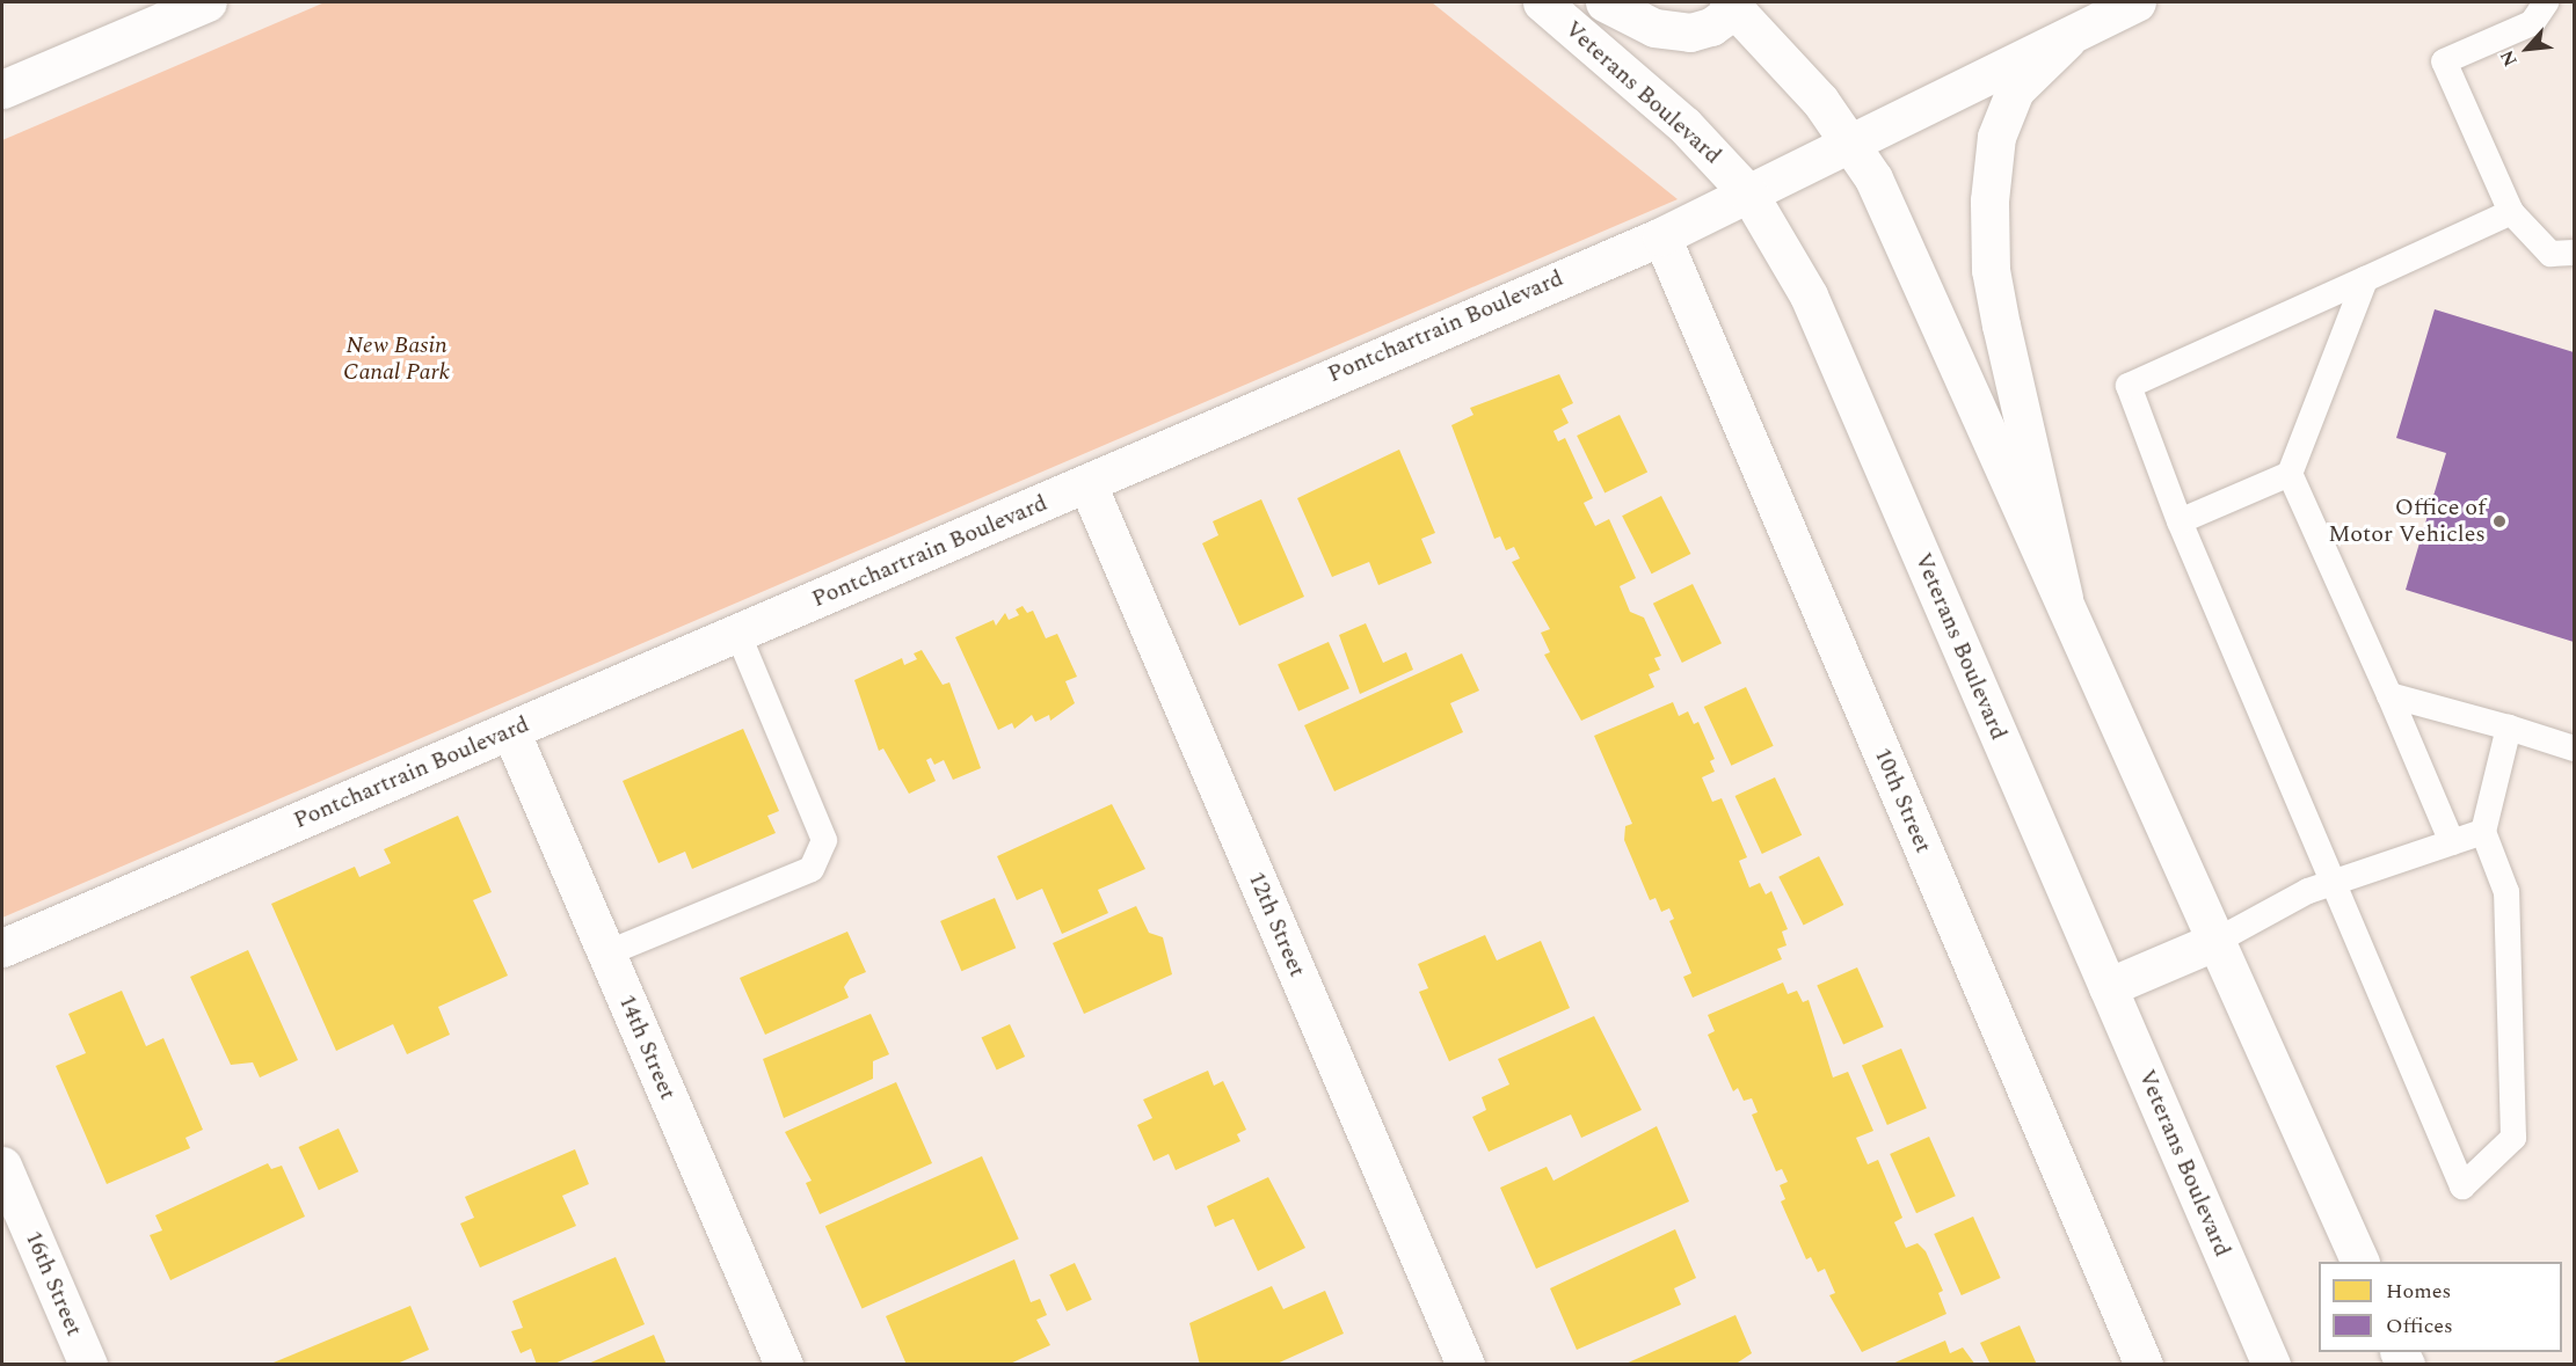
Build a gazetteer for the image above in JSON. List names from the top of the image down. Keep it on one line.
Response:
{"streets":{"main road":["Veterans Boulevard","Pontchartrain Boulevard","10th Street","12th Street","14th Street","16th Street"]},"crossings":[["Veterans Boulevard","Pontchartrain Boulevard"],["Pontchartrain Boulevard","10th Street"],["Pontchartrain Boulevard","12th Street"],["Pontchartrain Boulevard","14th Street"]],"parks":["New Basin Canal Park"],"places":["Office of Motor Vehicles"],"legend":["Homes","Offices"],"north":"bottom left"}
